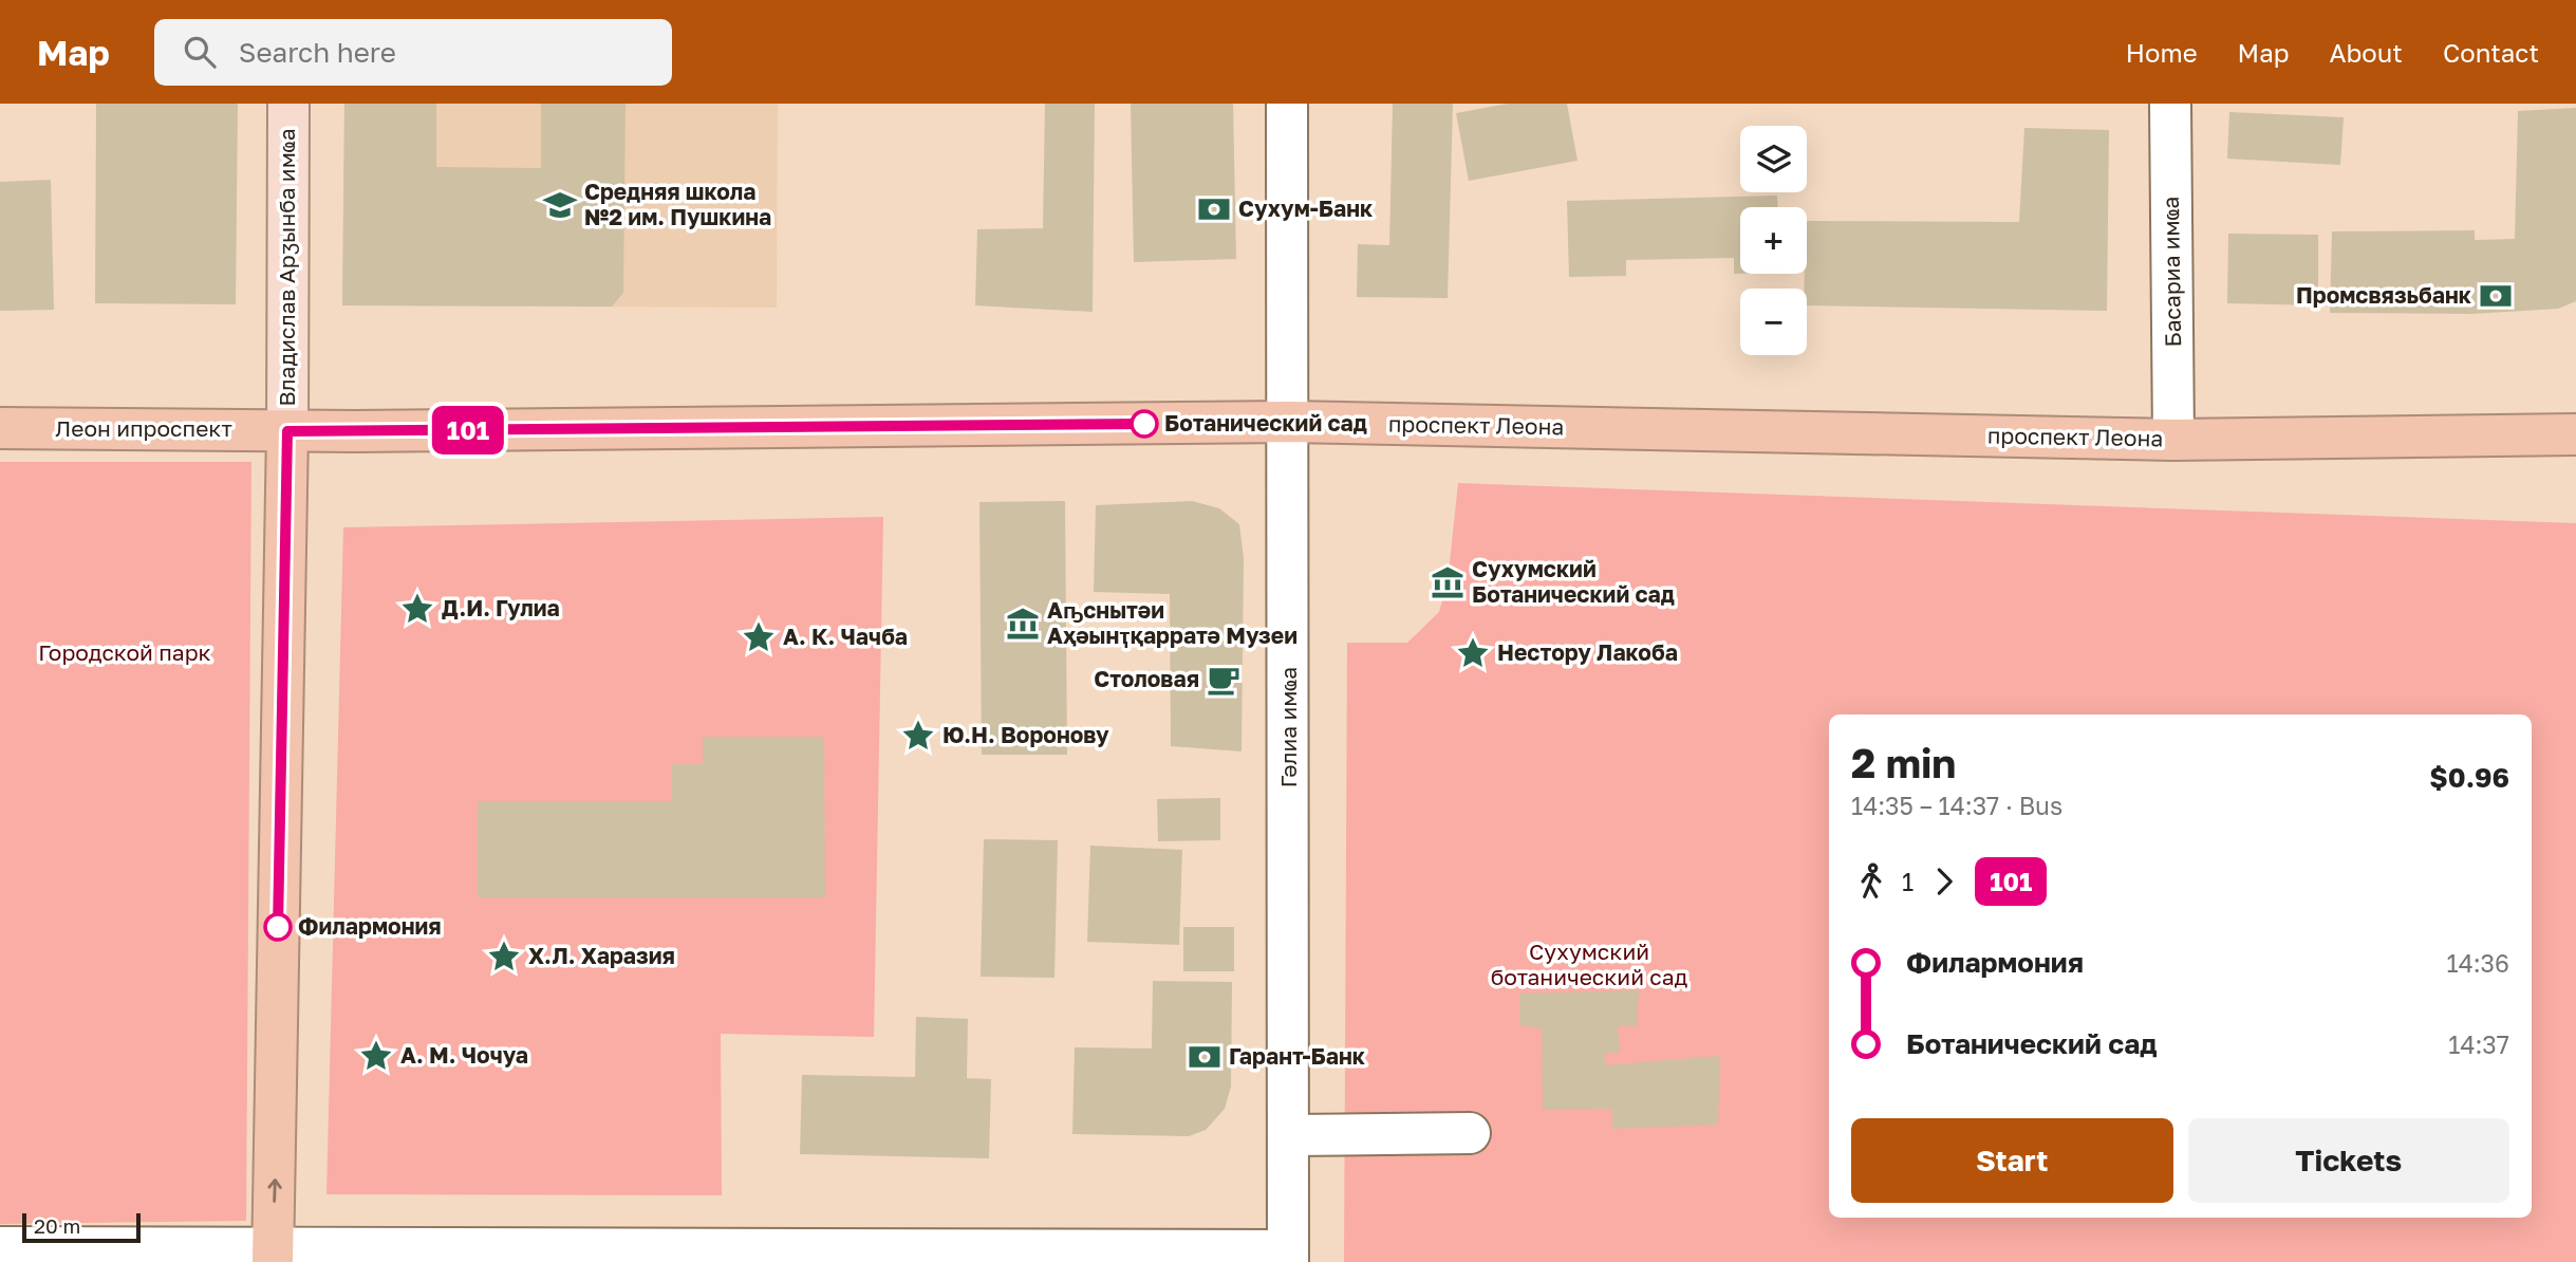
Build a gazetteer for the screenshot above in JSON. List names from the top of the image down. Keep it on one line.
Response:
{"streets":{"highway":["проспект Леона","Леон ипроспект"],"main road":["Владислав Арӡынба имҩа"],"street":["Басариа имҩа","Гәлиа имҩа"]},"crossings":[["Владислав Арӡынба имҩа","проспект Леона"],["Владислав Арӡынба имҩа","Леон ипроспект"],["Басариа имҩа","проспект Леона"],["проспект Леона","Леон ипроспект"],["проспект Леона","Гәлиа имҩа"]],"parks":["Городской парк","Сухумский ботанический сад"],"places":{"school or university":["Средняя школа №2 им. Пушкина"],"bank":["Сухум-Банк","Промсвязьбанк","Гарант-Банк"],"other":["Ботанический сад","Филармония"],"museum":["Сухумский Ботанический сад","Аҧснытәи Аҳәынҭқарратә Музеи"],"place":["Д.И. Гулиа","А. К. Чачба","Нестору Лакоба","Ю.Н. Воронову","Х.Л. Харазия","А. М. Чочуа"],"cafe":["Столовая"]},"lines":["bus line 101"],"scale_bar":"20 m","page":{"header":"Map","search":"Search here","nav":["Home","Map","About","Contact"],"on_map":"101","map_buttons":["+","−"],"heading":["2 min","14:35 – 14:37 · Bus","$0.96"],"legs":["1","101"],"list":[{"name":"Филармония","value":"14:36"},{"name":"Ботанический сад","value":"14:37"}],"buttons":["Start","Tickets"],"scale":"20 m"}}
